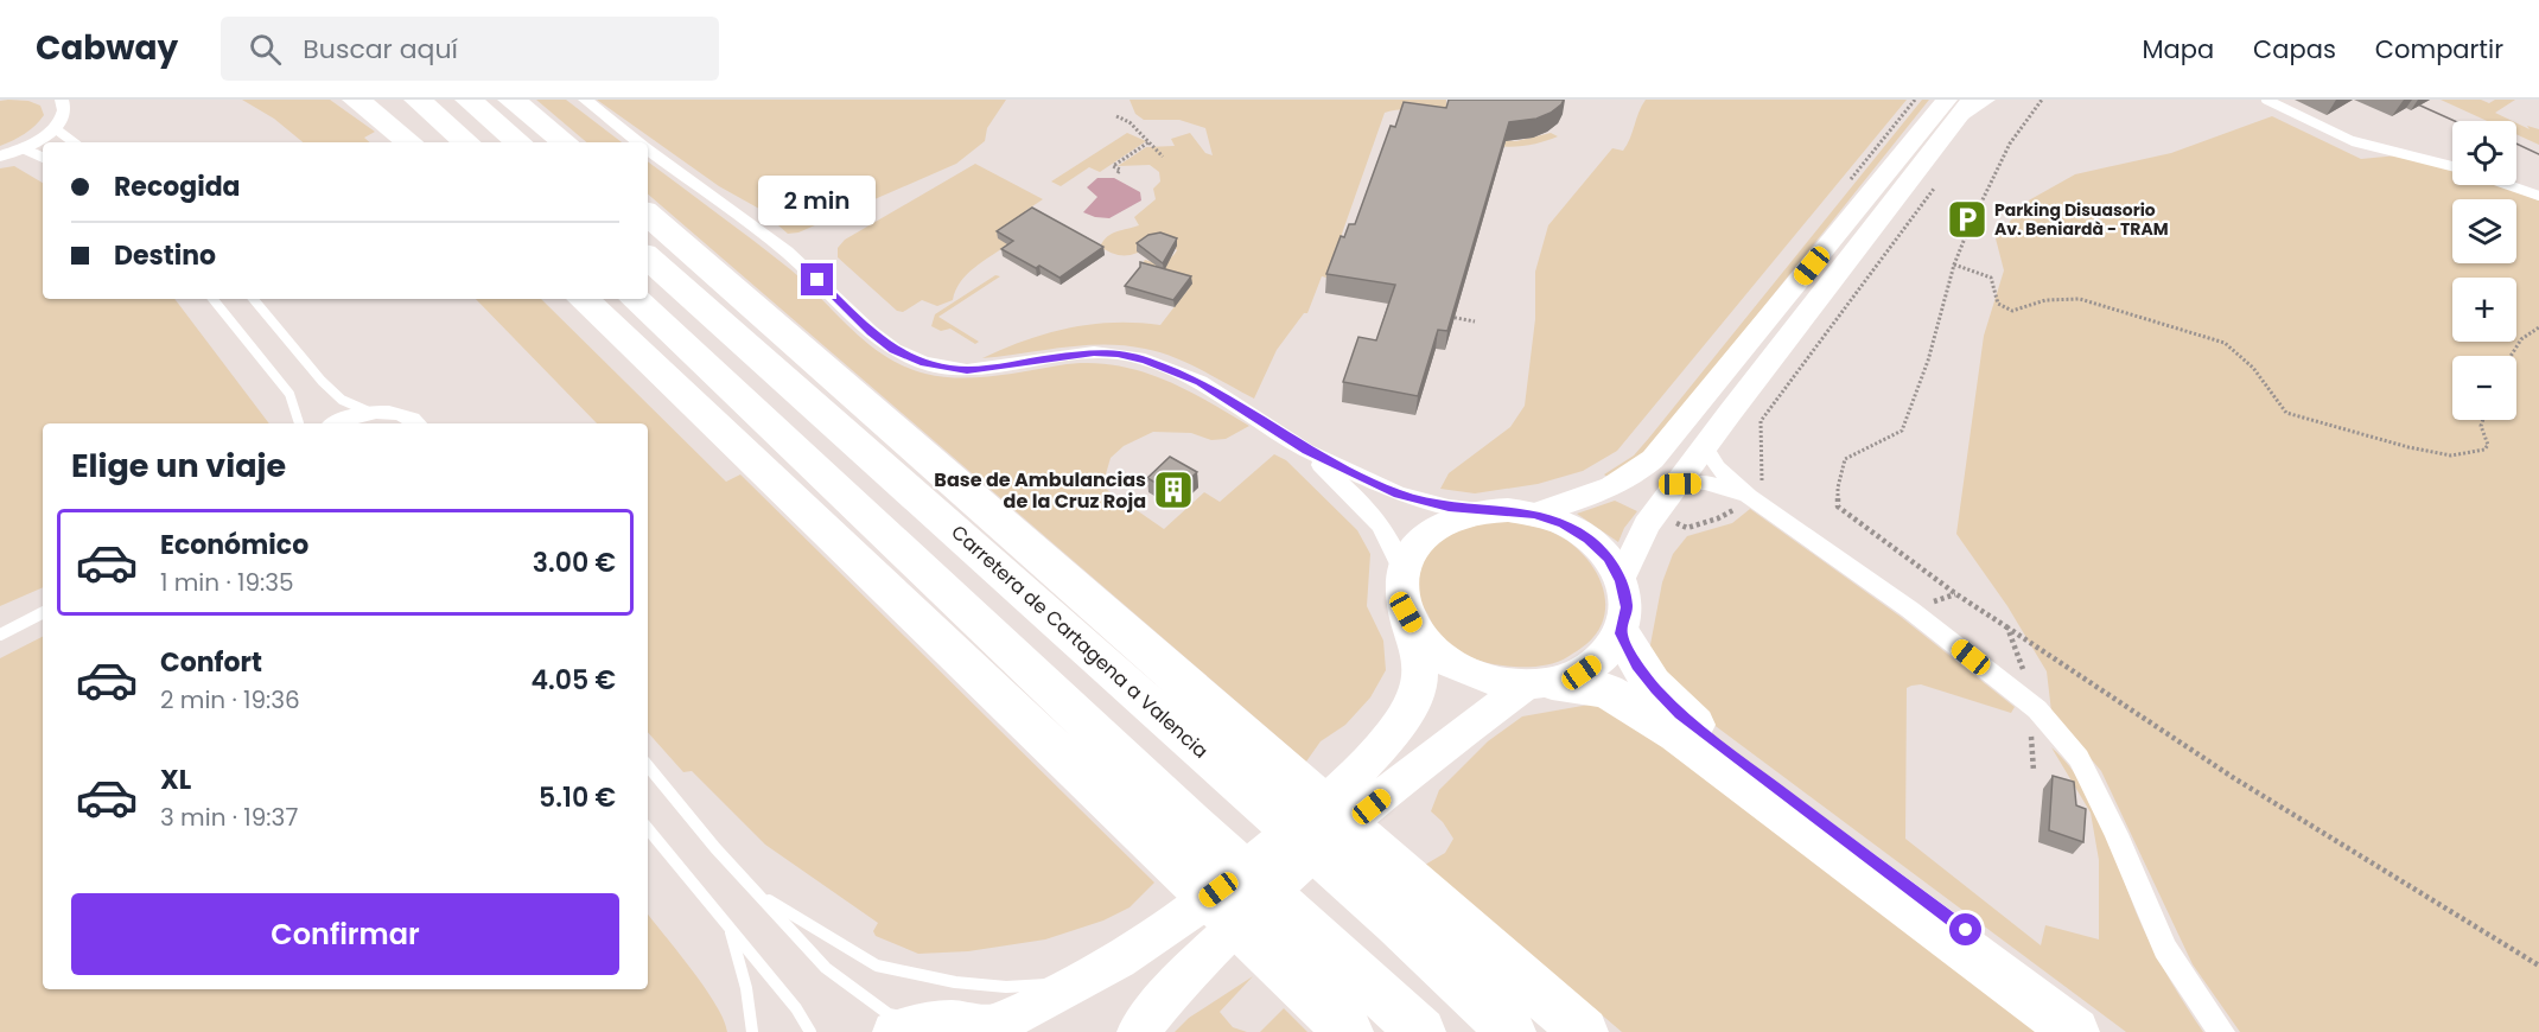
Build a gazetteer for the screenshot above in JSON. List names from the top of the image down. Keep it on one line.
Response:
{"streets":{"highway":["Carretera de Cartagena a Valencia"]},"places":{"parking":["Parking Disuasorio Av. Beniardà - TRAM"],"building":["Base de Ambulancias de la Cruz Roja"]},"page":{"header":"Cabway","search":"Buscar aquí","nav":["Mapa","Capas","Compartir"],"map_buttons":["+","−"],"banner":["Recogida","Destino"],"bubble":"2 min","heading":"Elige un viaje","list":[{"name":"Económico","note":"1 min · 19:35","value":"3.00 €"},{"name":"Confort","note":"2 min · 19:36","value":"4.05 €"},{"name":"XL","note":"3 min · 19:37","value":"5.10 €"}],"buttons":"Confirmar"}}
